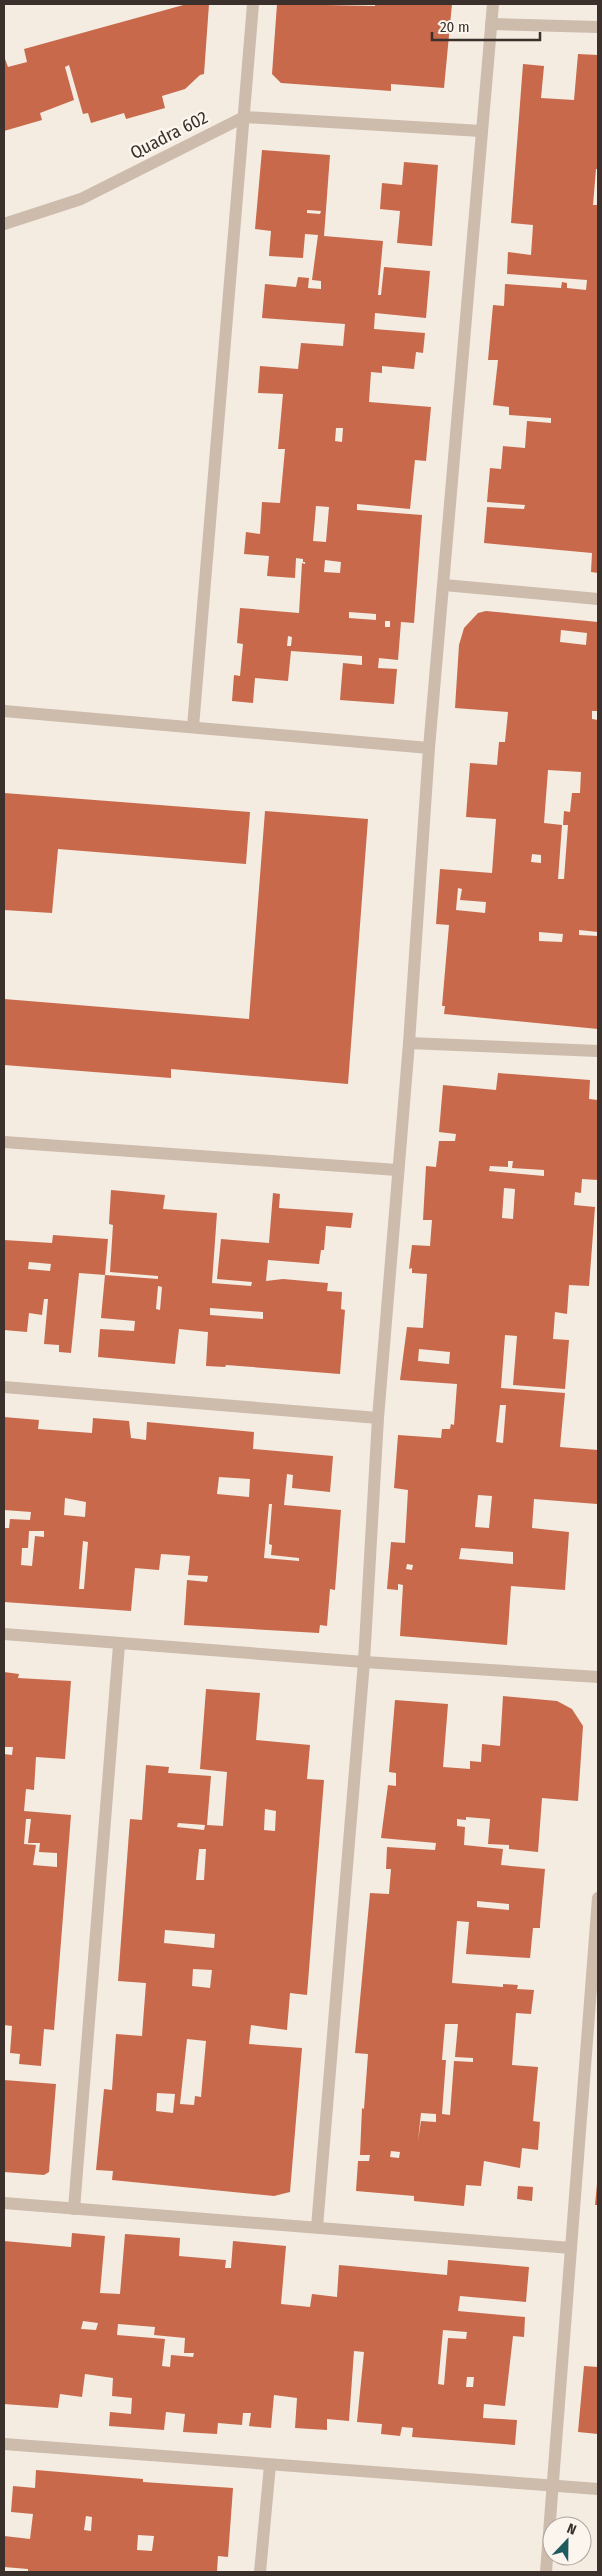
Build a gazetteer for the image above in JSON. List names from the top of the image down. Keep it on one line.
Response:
{"streets":{"street":["Quadra 602"]},"scale_bar":"20 m","north":"top"}
